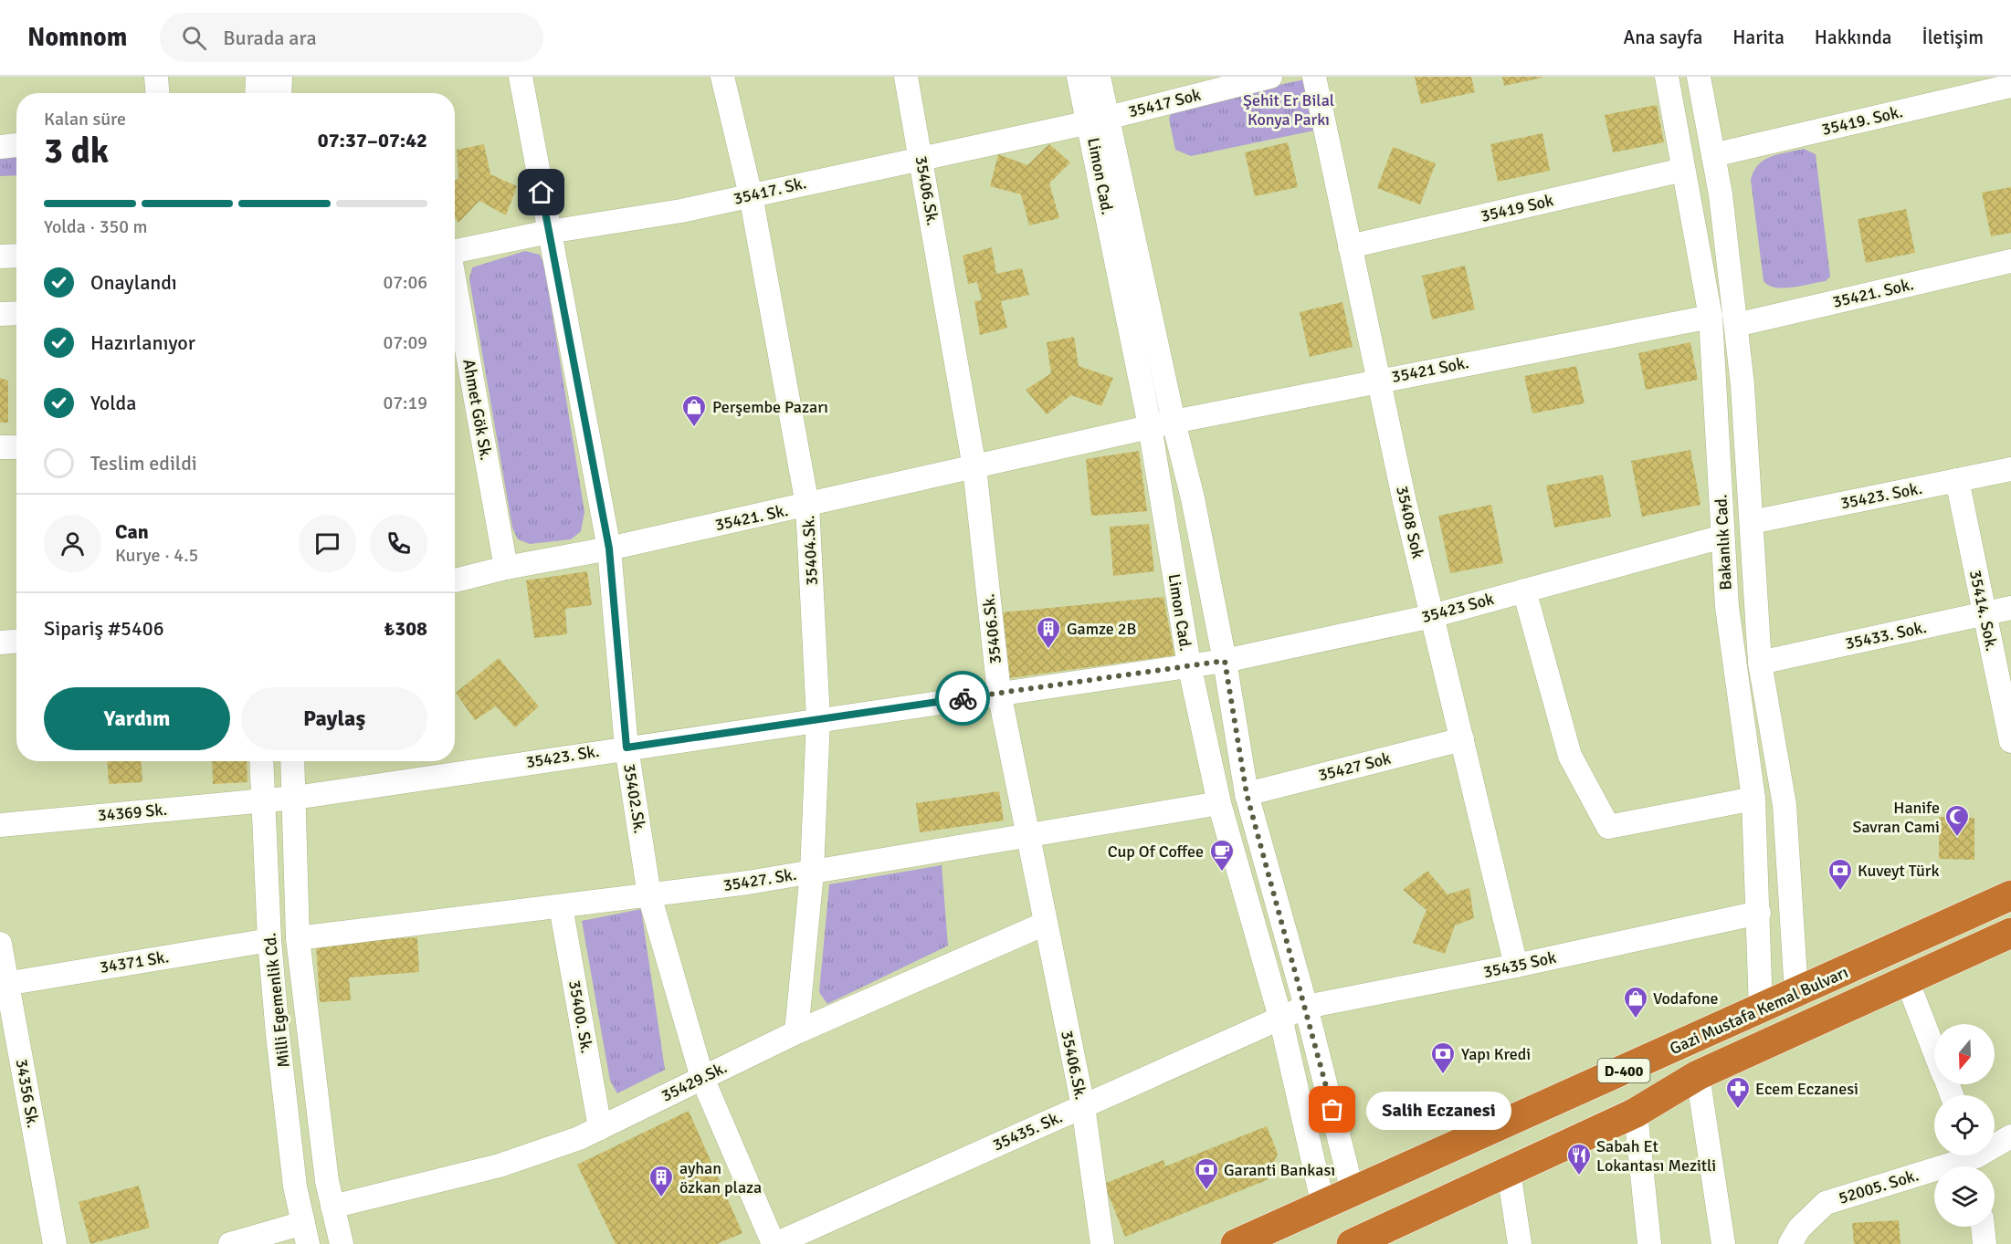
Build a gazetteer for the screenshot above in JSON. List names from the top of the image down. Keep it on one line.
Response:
{"streets":{"highway":["Gazi Mustafa Kemal Bulvarı","D-400"],"street":["35417 Sok","35419. Sok.","Limon Cad.","35417. Sk.","35406.Sk.","35419 Sok","35421. Sok.","35421 Sok.","Ahmet Gök Sk.","35423. Sok.","35421. Sk.","35408 Sok","Bakanlık Cad.","35404.Sk.","35423 Sok","35414. Sok.","35433. Sok.","35423. Sk.","35427 Sok","35402.Sk.","34369 Sk.","35427. Sk.","34371 Sk.","35435 Sok","Milli Egemenlik Cd.","35400. Sk.","35429.Sk.","34356 Sk.","35435. Sk.","52005. Sok."]},"crossings":[["35417 Sok","Limon Cad."],["35417 Sok","35417. Sk."],["35419. Sok.","Bakanlık Cad."],["Limon Cad.","35417. Sk."],["Limon Cad.","35421 Sok."],["Limon Cad.","35421. Sk."],["Limon Cad.","35423 Sok"],["Limon Cad.","35423. Sk."],["Limon Cad.","35427 Sok"],["Limon Cad.","35427. Sk."],["Limon Cad.","35435 Sok"],["Limon Cad.","Gazi Mustafa Kemal Bulvarı"],["Limon Cad.","35435. Sk."],["35417. Sk.","35406.Sk."],["35417. Sk.","35404.Sk."],["35417. Sk.","35402.Sk."],["35406.Sk.","35421. Sk."],["35406.Sk.","35423. Sk."],["35406.Sk.","35427. Sk."],["35406.Sk.","35429.Sk."],["35406.Sk.","35435. Sk."],["35419 Sok","35408 Sok"],["35419 Sok","Bakanlık Cad."],["35421. Sok.","Bakanlık Cad."],["35421 Sok.","35421. Sk."],["35421 Sok.","35408 Sok"],["35421 Sok.","Bakanlık Cad."],["Ahmet Gök Sk.","35421. Sk."],["35423. Sok.","Bakanlık Cad."],["35423. Sok.","35414. Sok."],["35421. Sk.","35404.Sk."],["35421. Sk.","35402.Sk."],["35408 Sok","35423 Sok"],["35408 Sok","35427 Sok"],["35408 Sok","35435 Sok"],["Bakanlık Cad.","35423 Sok"],["Bakanlık Cad.","35433. Sok."],["Bakanlık Cad.","35435 Sok"],["Bakanlık Cad.","Gazi Mustafa Kemal Bulvarı"],["35404.Sk.","35423. Sk."],["35404.Sk.","35427. Sk."],["35404.Sk.","35429.Sk."],["35423 Sok","35423. Sk."],["35414. Sok.","35433. Sok."],["35423. Sk.","35402.Sk."],["35423. Sk.","34369 Sk."],["35423. Sk.","Milli Egemenlik Cd."],["35402.Sk.","35427. Sk."],["35402.Sk.","35429.Sk."],["35402.Sk.","35435. Sk."],["34369 Sk.","Milli Egemenlik Cd."],["35427. Sk.","35400. Sk."],["34371 Sk.","Milli Egemenlik Cd."],["34371 Sk.","34356 Sk."],["35435 Sok","35435. Sk."],["35400. Sk.","35429.Sk."]],"parks":["Şehit Er Bilal Konya Parkı"],"places":{"shop":["Perşembe Pazarı","Vodafone"],"building":["Gamze 2B","ayhan özkan plaza"],"mosque":["Hanife Savran Cami"],"cafe":["Cup Of Coffee"],"bank":["Kuveyt Türk","Yapı Kredi","Garanti Bankası"],"other":["Salih Eczanesi"],"pharmacy":["Ecem Eczanesi"],"restaurant":["Sabah Et Lokantası Mezitli"]},"north":"bottom","page":{"header":"Nomnom","search":"Burada ara","nav":["Ana sayfa","Harita","Hakkında","İletişim"],"heading":["3 dk","Kalan süre","07:37–07:42"],"panel":["Can","Kurye · 4.5","Sipariş #5406","₺308"],"bar":"Yolda · 350 m","list":[["Onaylandı","07:06"],["Hazırlanıyor","07:09"],["Yolda","07:19"],"Teslim edildi"],"buttons":["Yardım","Paylaş"],"bubble":"Salih Eczanesi"}}
